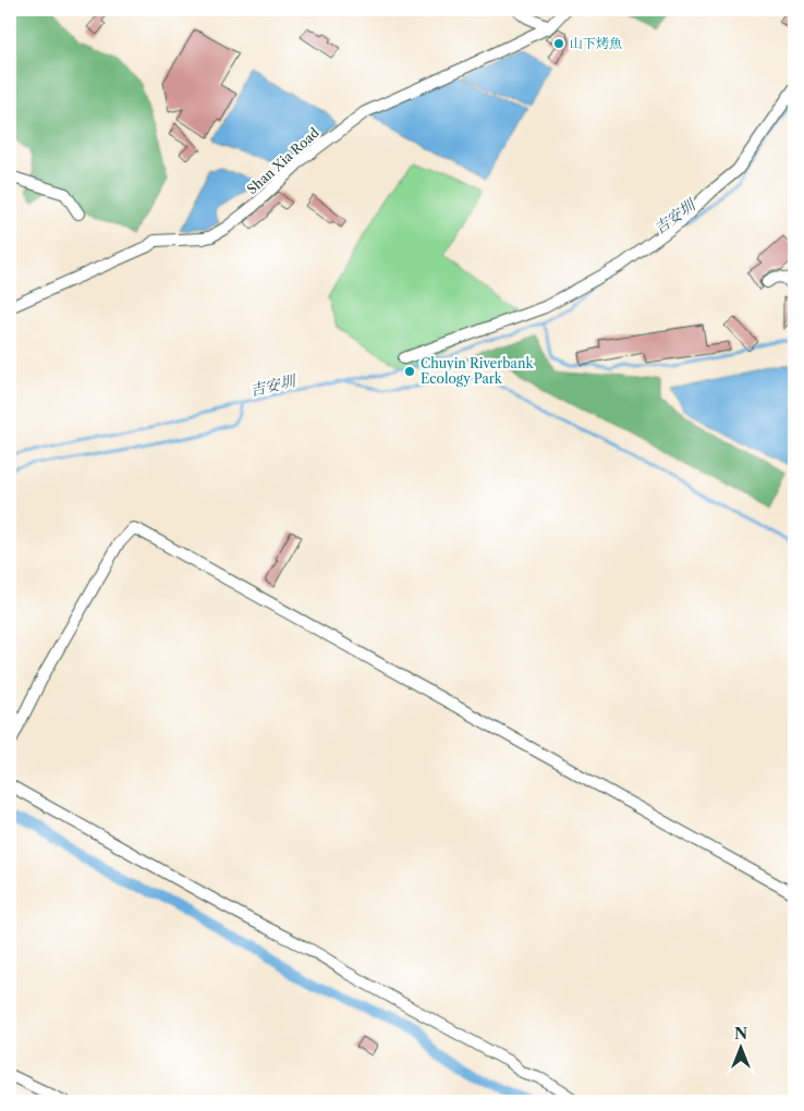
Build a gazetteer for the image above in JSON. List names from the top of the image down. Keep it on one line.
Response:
{"streets":{"street":["Shan Xia Road"]},"water":["吉安圳"],"places":["山下烤魚","Chuyin Riverbank Ecology Park"],"north":"top"}
